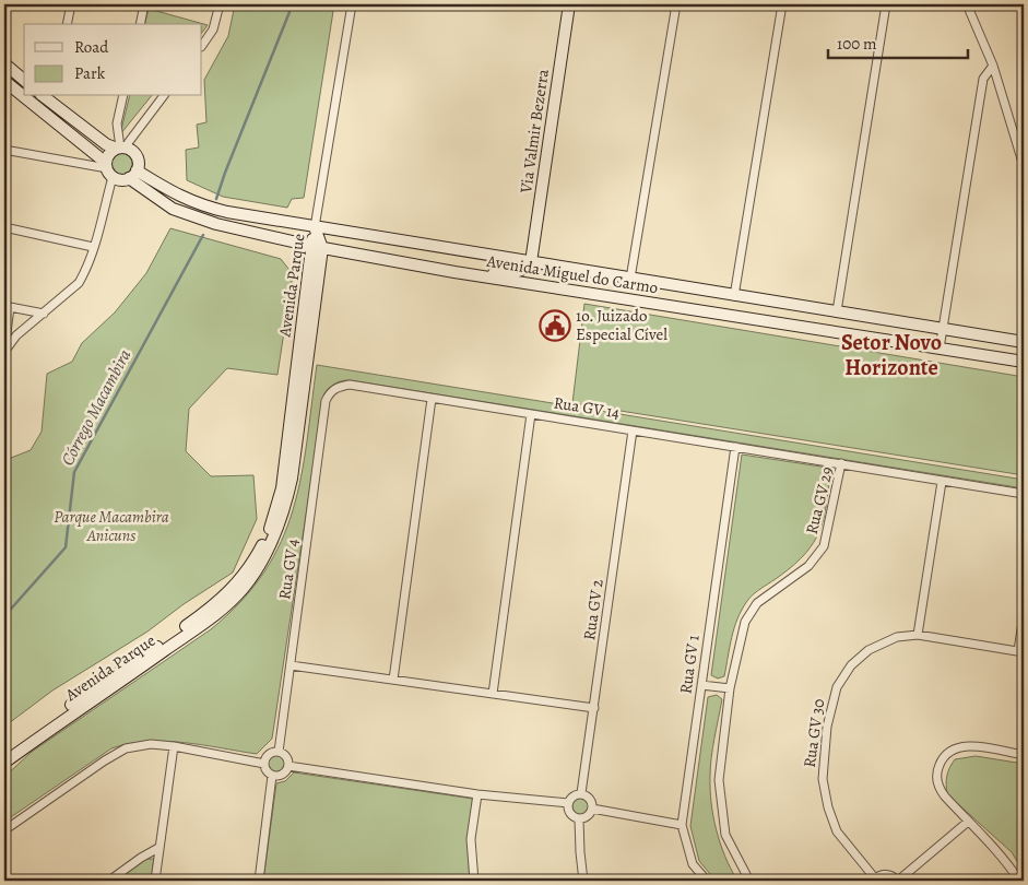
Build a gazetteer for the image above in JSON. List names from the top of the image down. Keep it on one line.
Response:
{"streets":{"main road":["Via Valmir Bezerra","Avenida Miguel do Carmo","Avenida Parque"],"street":["Rua GV 14","Rua GV 29","Rua GV 4","Rua GV 2","Rua GV 1","Rua GV 30"]},"crossings":[["Via Valmir Bezerra","Avenida Miguel do Carmo"],["Avenida Miguel do Carmo","Avenida Parque"],["Rua GV 14","Rua GV 29"],["Rua GV 14","Rua GV 4"],["Rua GV 14","Rua GV 2"],["Rua GV 14","Rua GV 1"]],"districts":["Setor Novo Horizonte"],"water":["Córrego Macambira"],"parks":["Parque Macambira Anicuns"],"places":{"public building":["1o. Juizado Especial Cível"]},"legend":["Road","Park"],"scale_bar":"100 m"}
